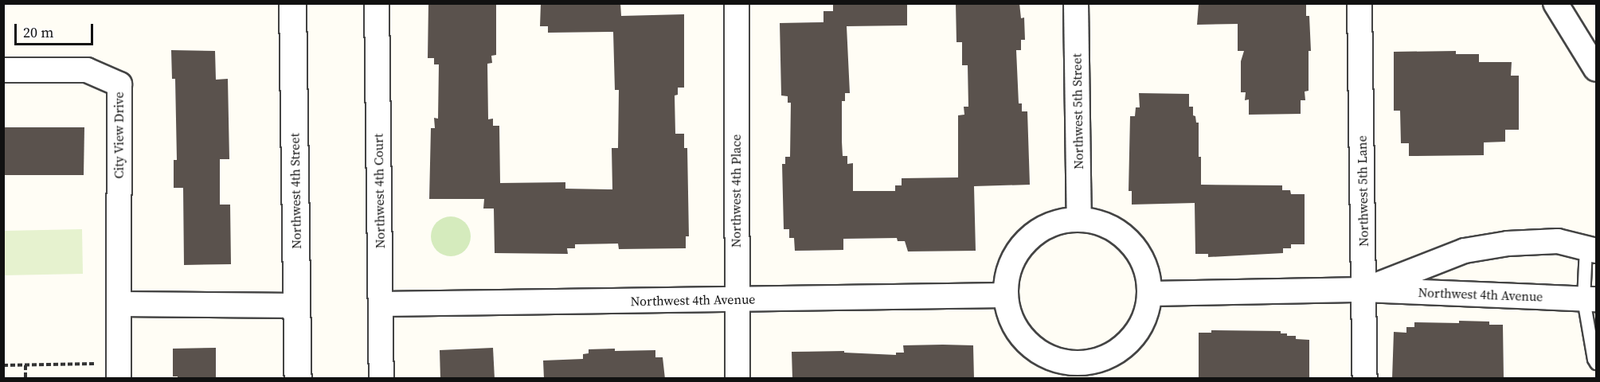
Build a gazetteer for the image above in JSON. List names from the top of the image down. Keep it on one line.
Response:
{"streets":{"street":["Northwest 5th Street","City View Drive","Northwest 4th Street","Northwest 4th Court","Northwest 4th Place","Northwest 5th Lane","Northwest 4th Avenue"]},"crossings":[["Northwest 5th Street","Northwest 4th Avenue"],["Northwest 4th Court","Northwest 4th Avenue"],["Northwest 4th Place","Northwest 4th Avenue"],["Northwest 5th Lane","Northwest 4th Avenue"]],"scale_bar":"20 m"}
